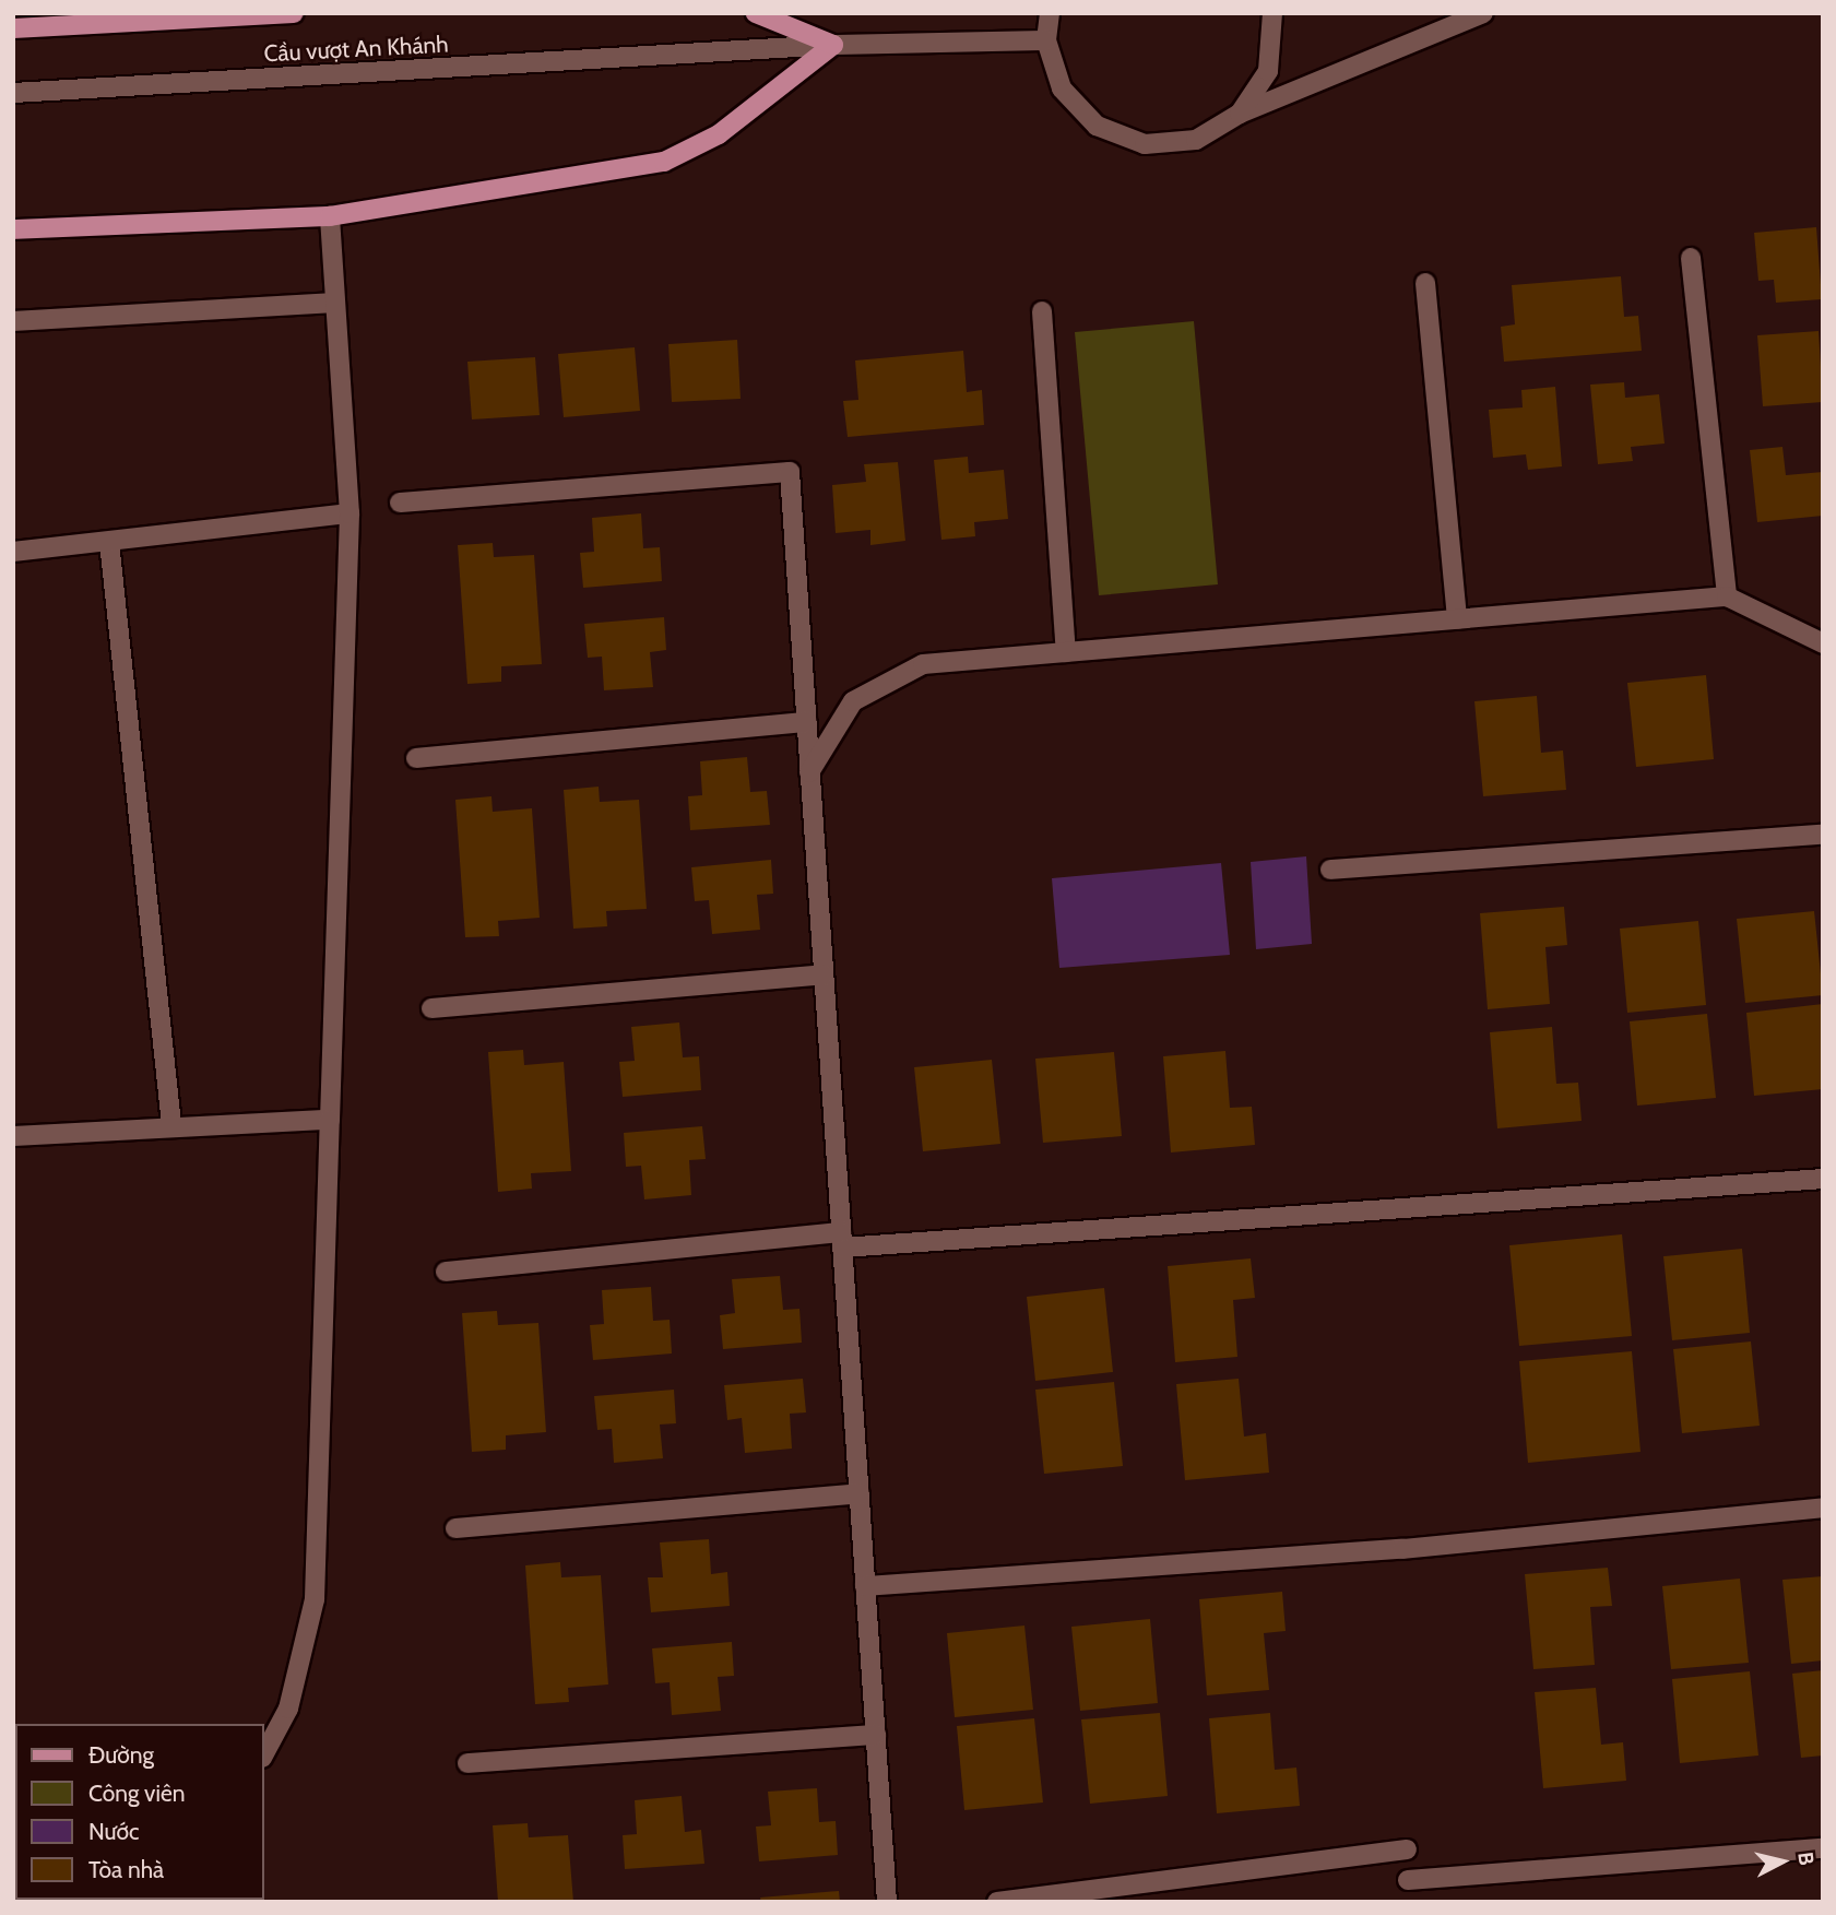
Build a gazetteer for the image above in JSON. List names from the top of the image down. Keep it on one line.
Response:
{"streets":{"street":["Cầu vượt An Khánh"]},"legend":["Đường","Công viên","Nước","Tòa nhà"],"north":"right"}
